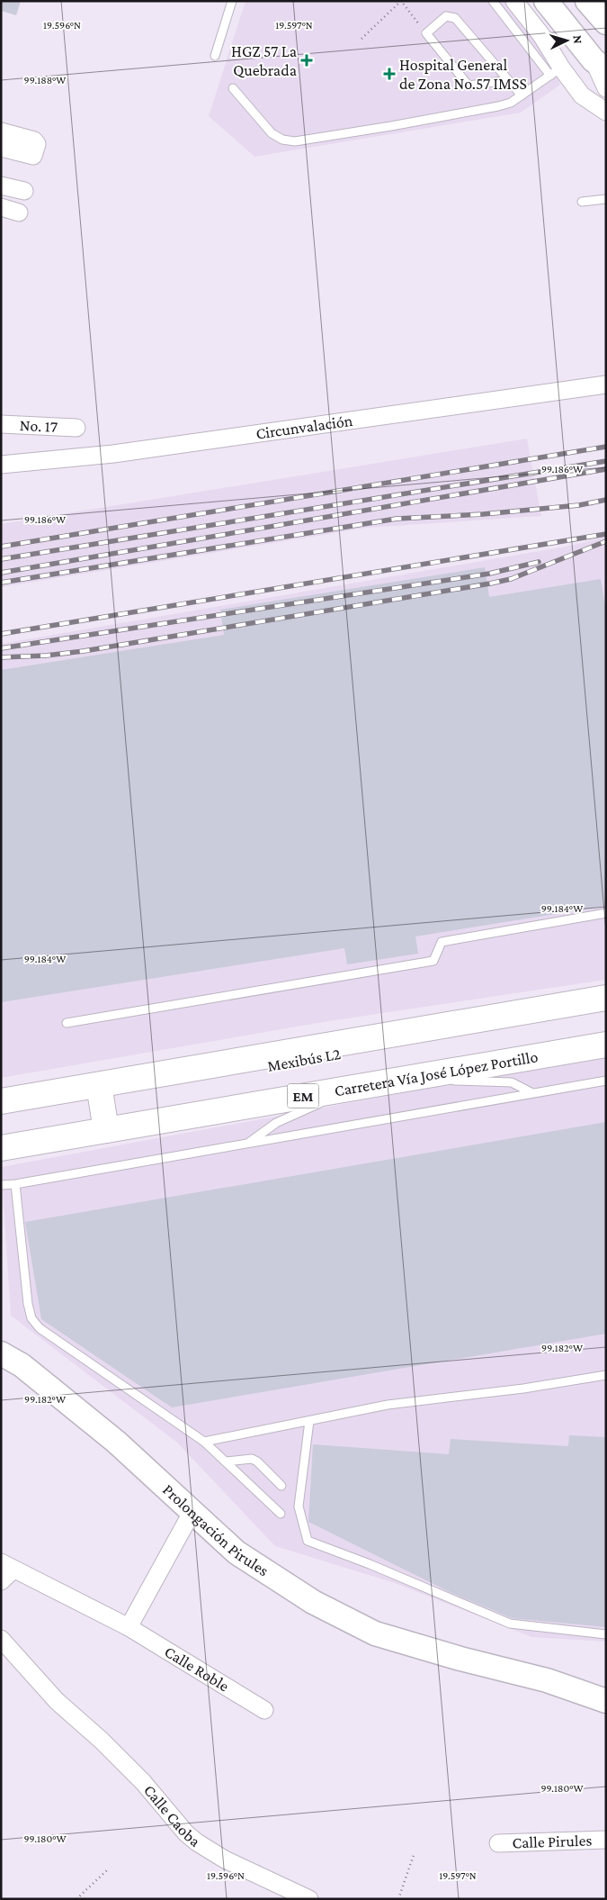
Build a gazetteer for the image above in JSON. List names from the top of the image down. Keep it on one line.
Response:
{"streets":{"main road":["Carretera Vía José López Portillo","EM","Prolongación Pirules"],"street":["No. 17","Circunvalación","Calle Roble","Calle Caoba","Calle Pirules"],"lane":["Mexibús L2"]},"crossings":[["Mexibús L2","Carretera Vía José López Portillo"]],"places":{"health":["HGZ 57 La Quebrada","Hospital General de Zona No.57 IMSS"]},"north":"right","coordinates":["19.596°N","19.597°N","99.188°W","99.186°W","99.184°W","99.182°W","99.180°W"]}
